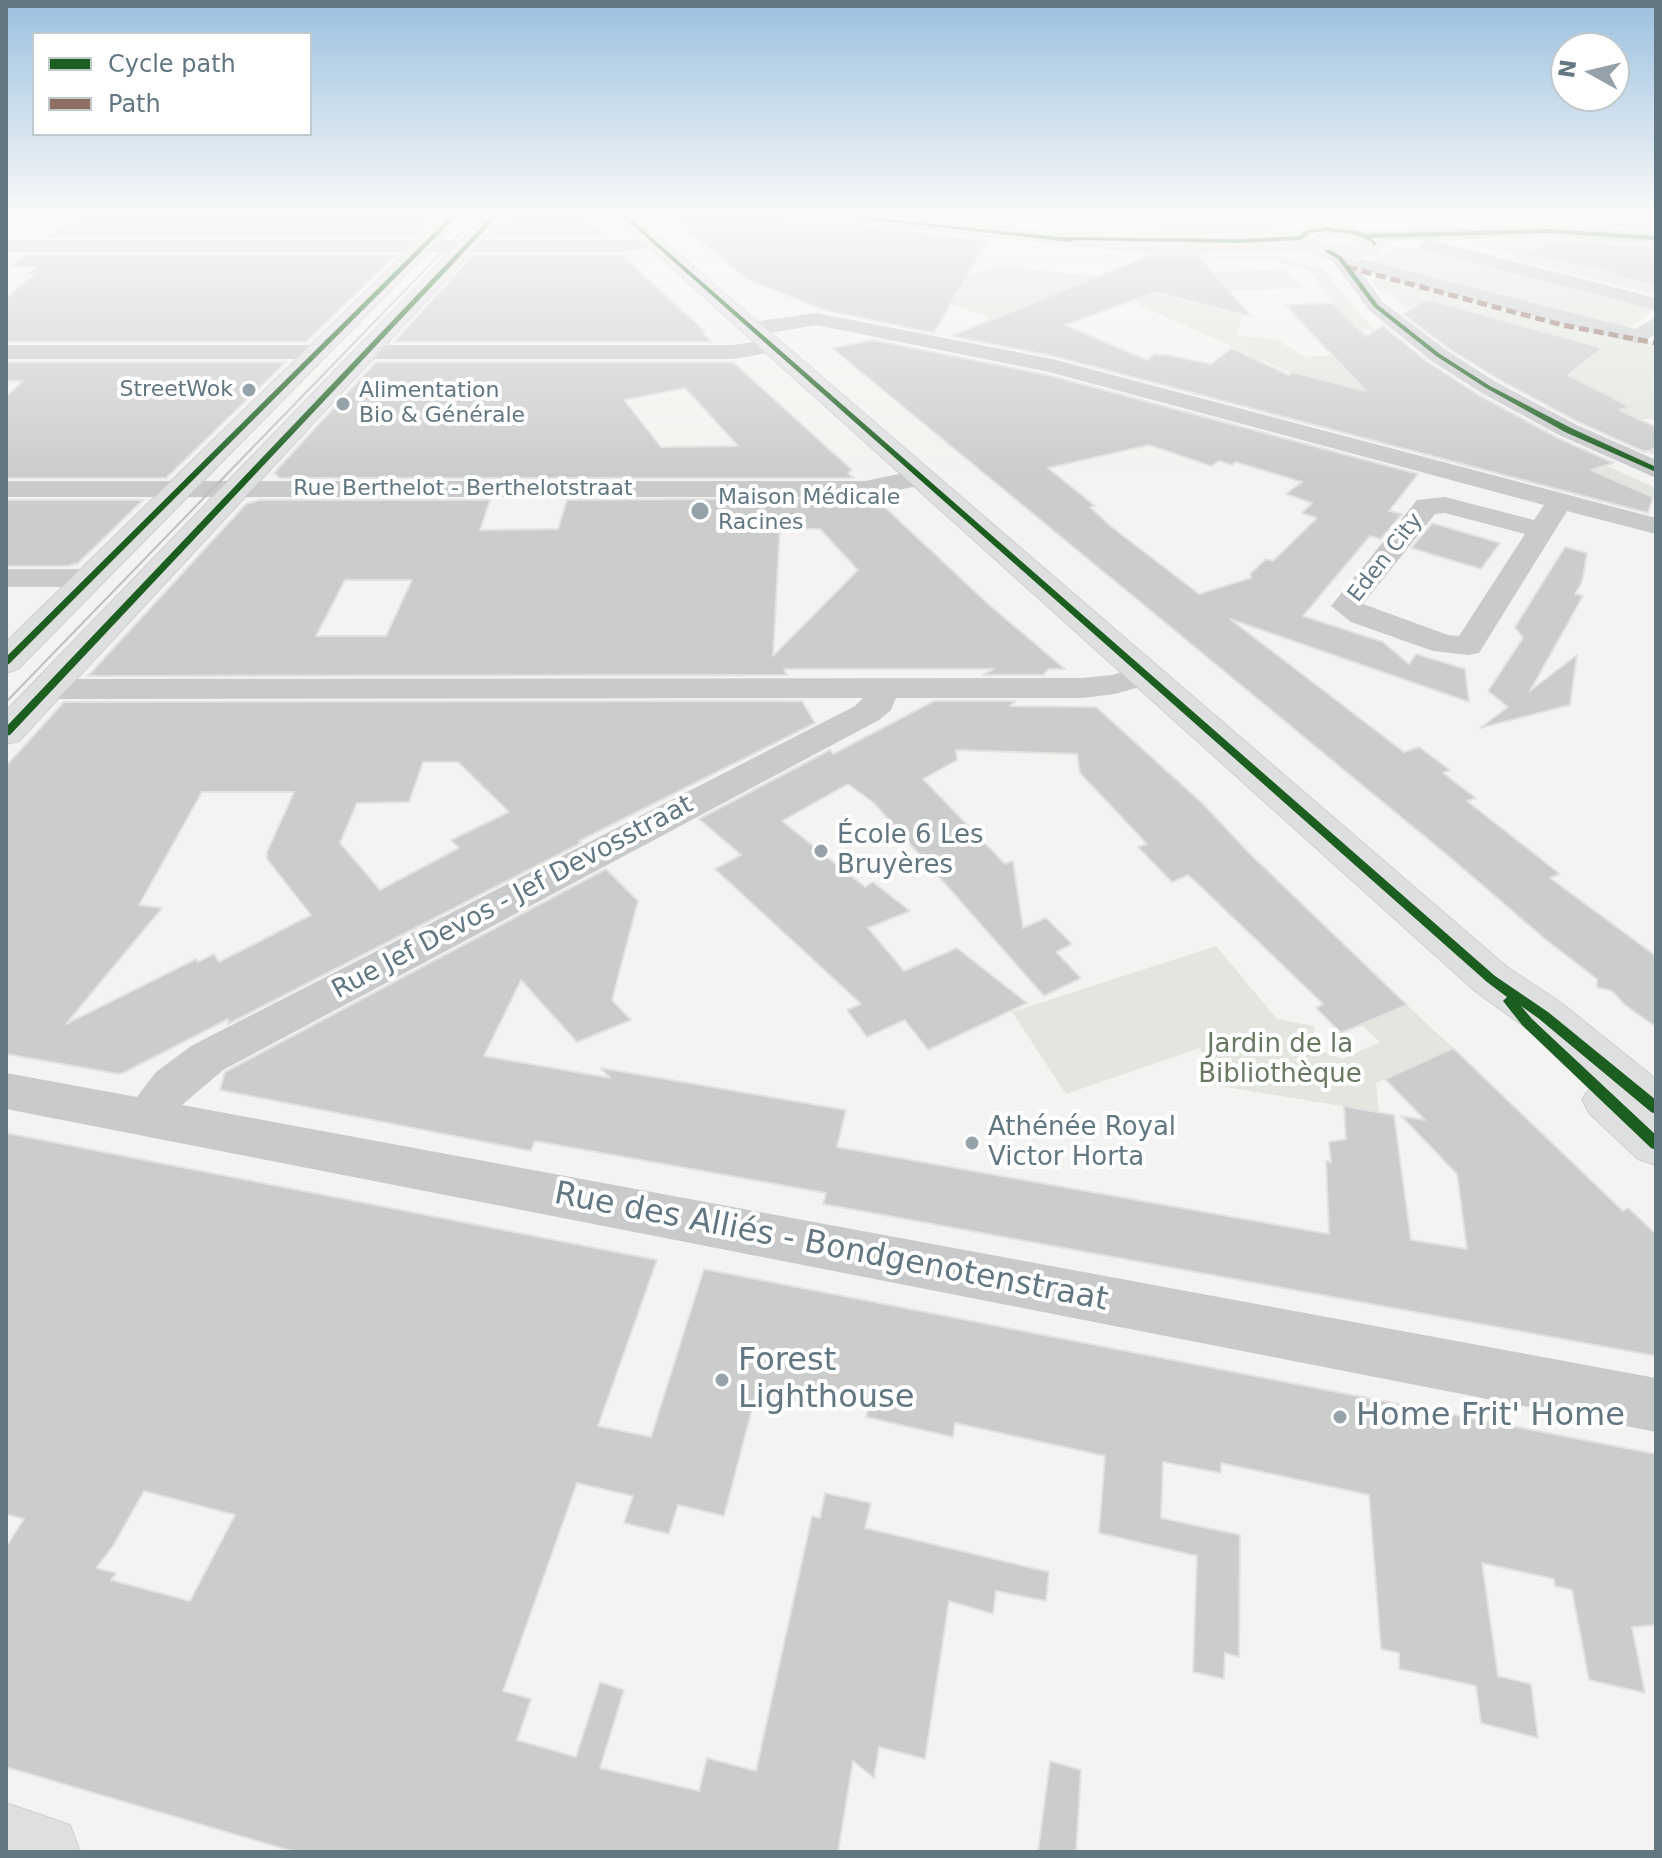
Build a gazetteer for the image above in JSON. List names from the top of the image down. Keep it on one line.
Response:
{"streets":{"street":["Rue Berthelot - Berthelotstraat","Eden City","Rue Jef Devos - Jef Devosstraat","Rue des Alliés - Bondgenotenstraat"]},"crossings":[["Rue Jef Devos - Jef Devosstraat","Rue des Alliés - Bondgenotenstraat"]],"parks":["Jardin de la Bibliothèque"],"places":["StreetWok","Alimentation Bio & Générale","Maison Médicale Racines","École 6 Les Bruyères","Athénée Royal Victor Horta","Forest Lighthouse","Home Frit' Home"],"legend":["Cycle path","Path"],"north":"left"}
